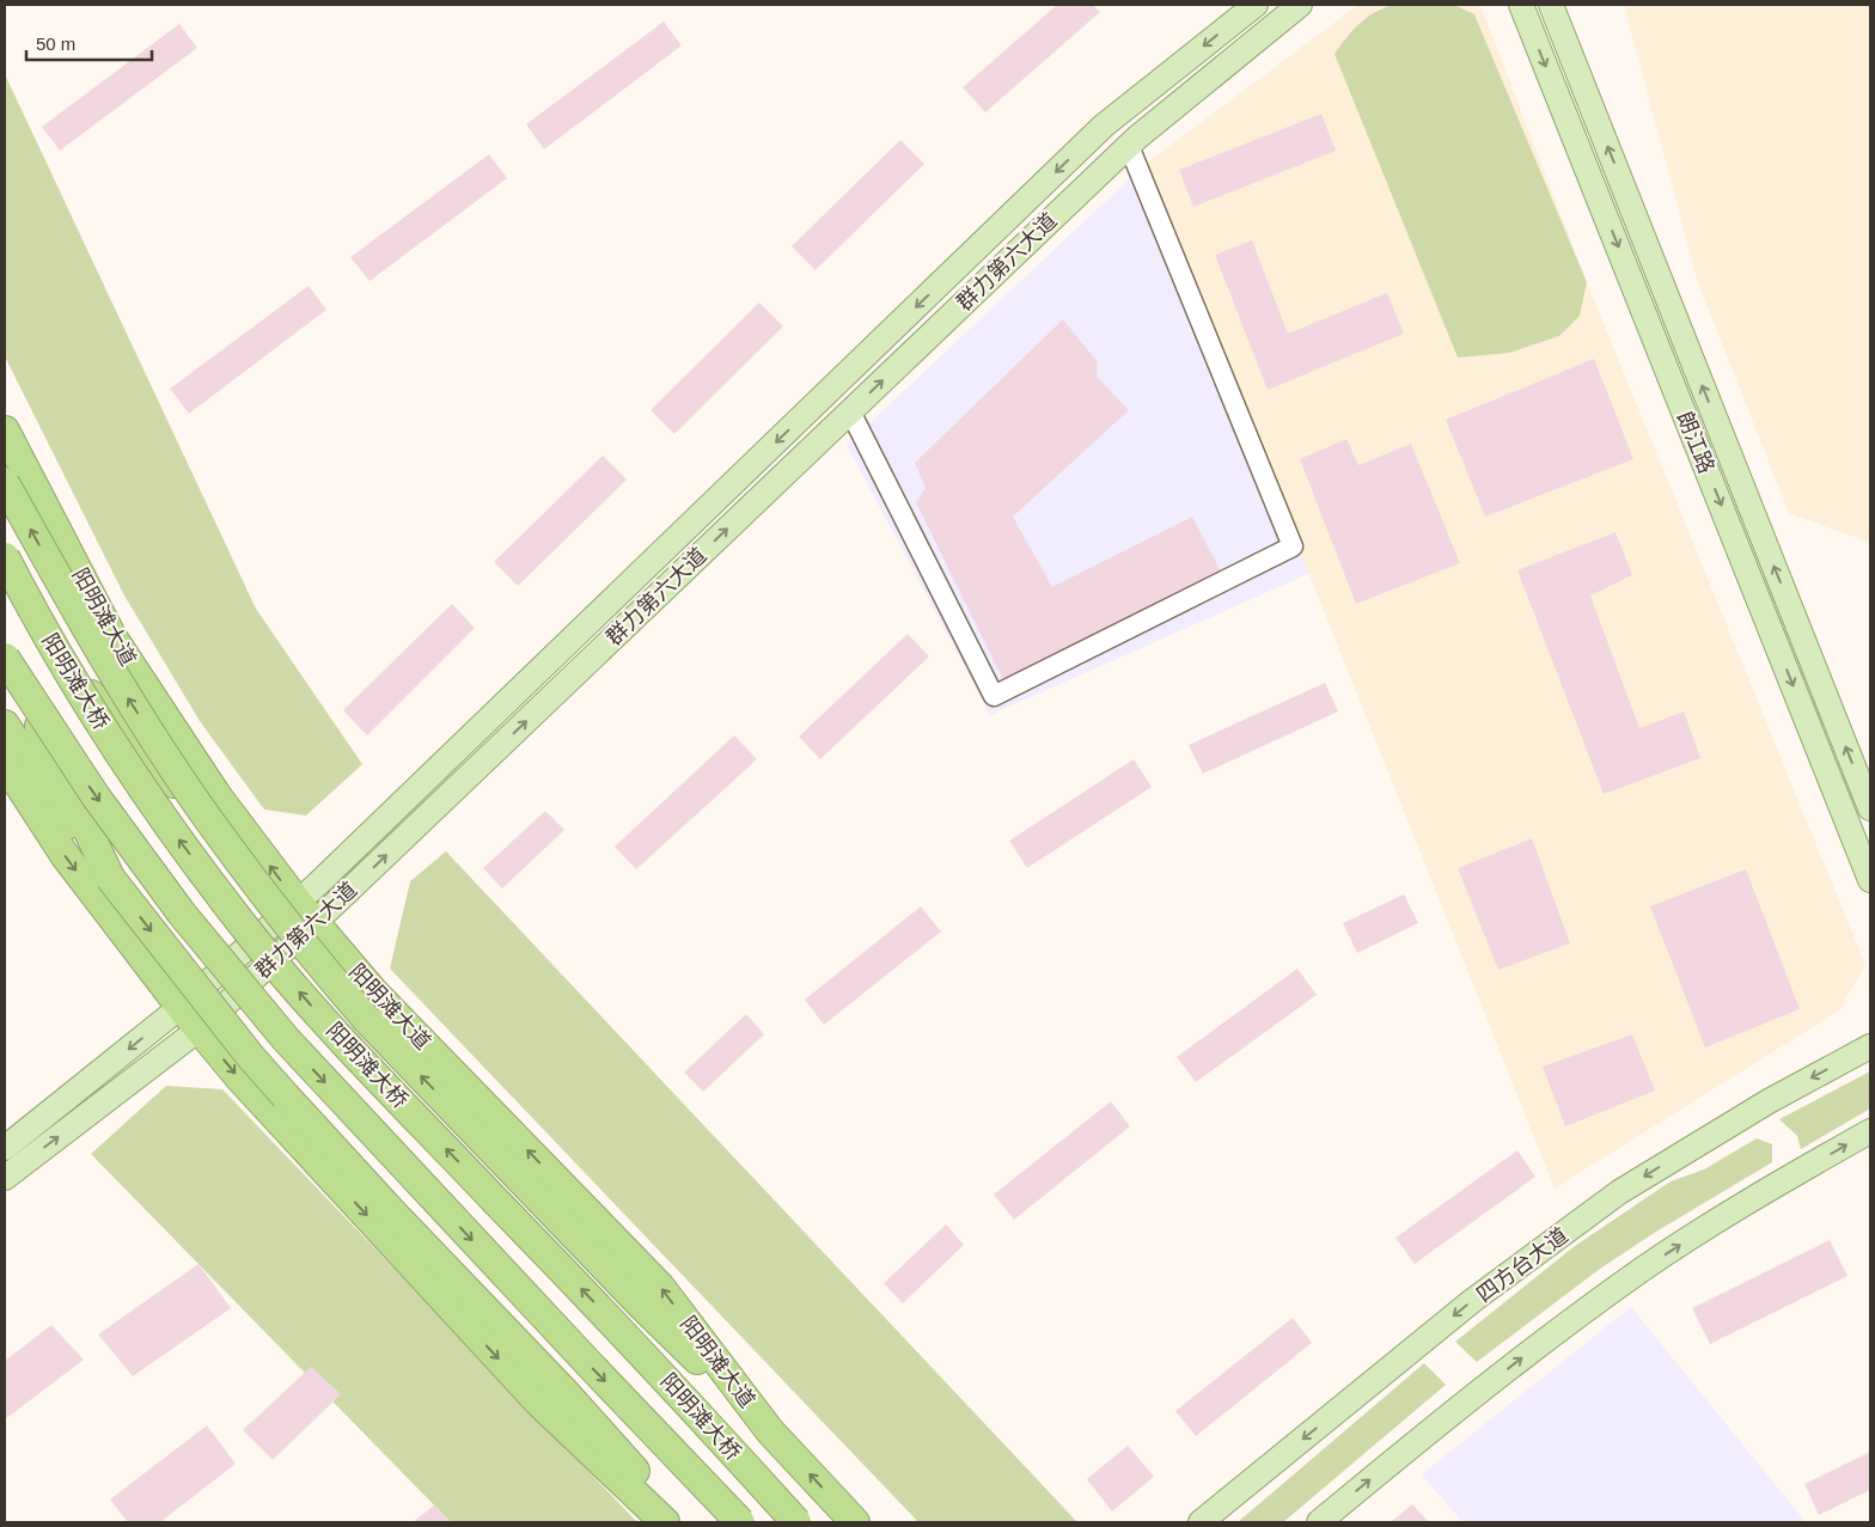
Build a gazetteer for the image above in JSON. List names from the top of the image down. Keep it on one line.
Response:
{"streets":{"highway":["阳明滩大道","阳明滩大桥"],"main road":["群力第六大道","朗江路","四方台大道"]},"crossings":[["群力第六大道","阳明滩大道"]],"scale_bar":"50 m"}
